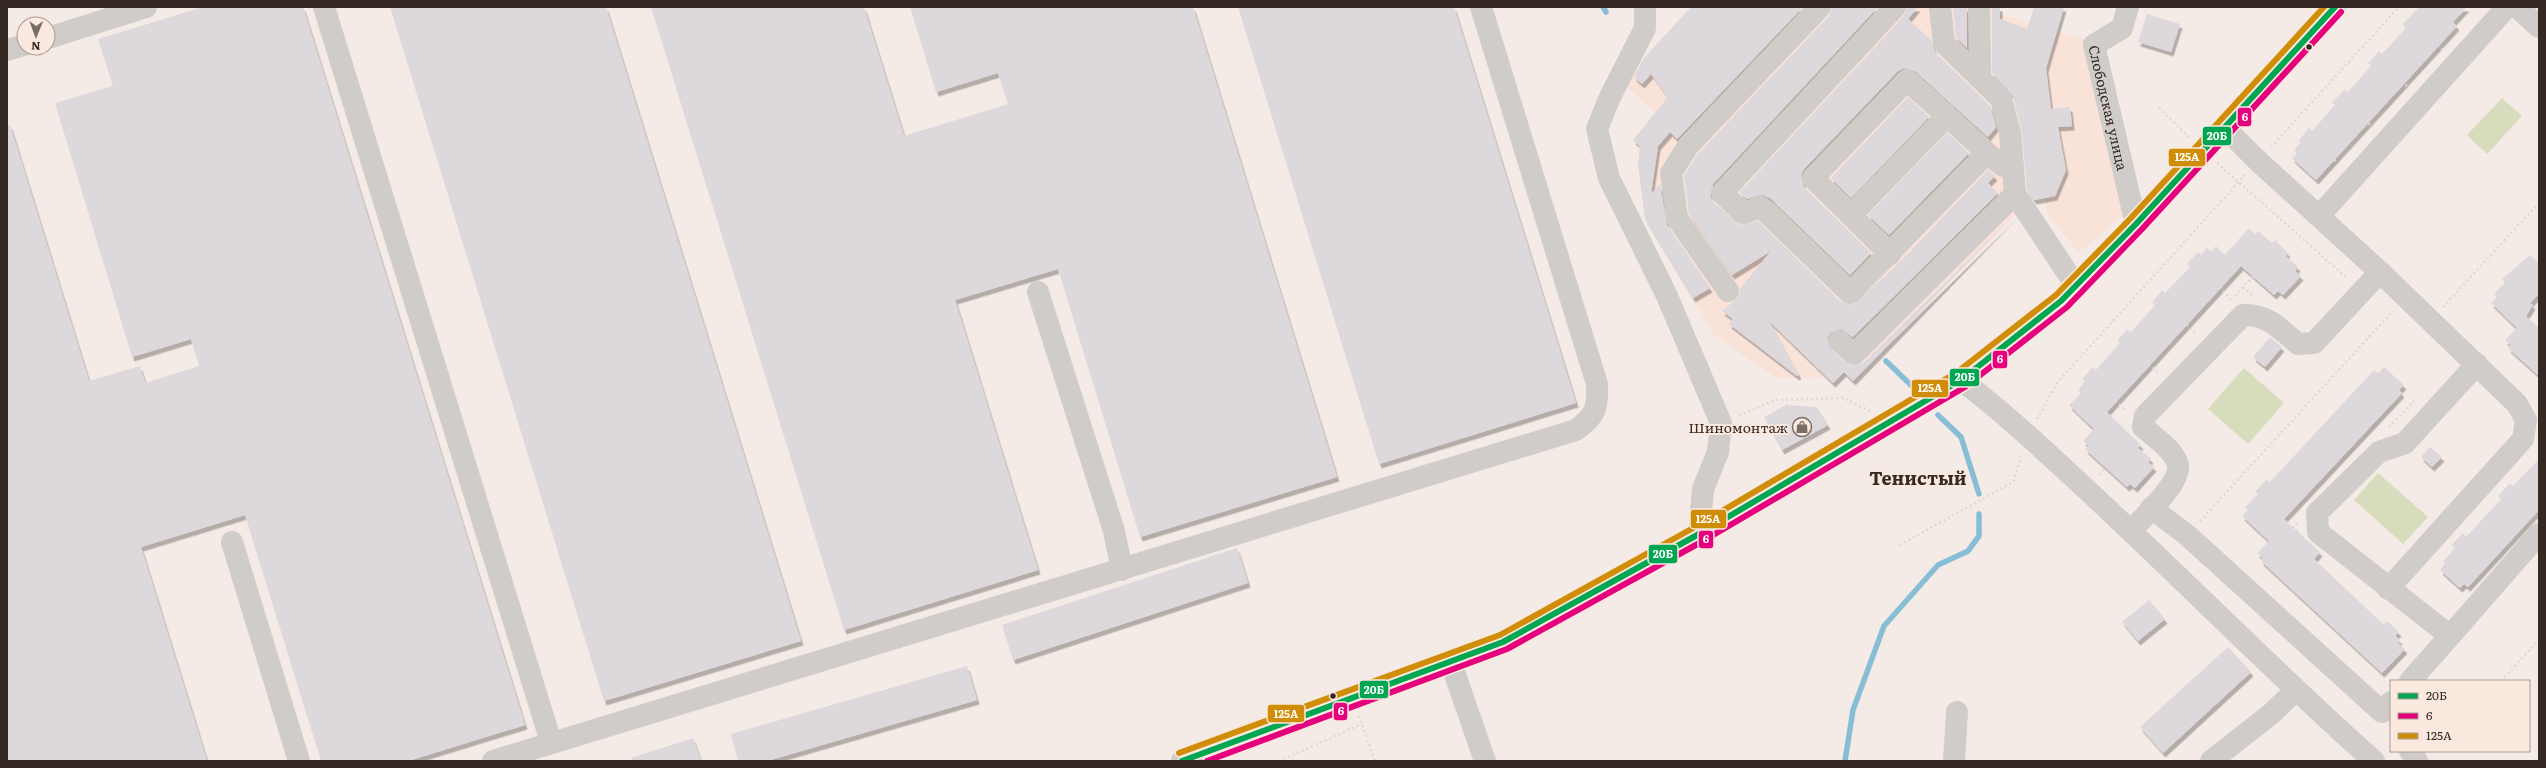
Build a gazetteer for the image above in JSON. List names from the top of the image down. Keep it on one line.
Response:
{"streets":{"street":["Слободская улица"]},"districts":["Тенистый"],"places":{"shop":["Шиномонтаж"]},"lines":["transit line 20Б","transit line 125А","transit line 6"],"legend":["20Б","6","125А"],"north":"bottom"}
